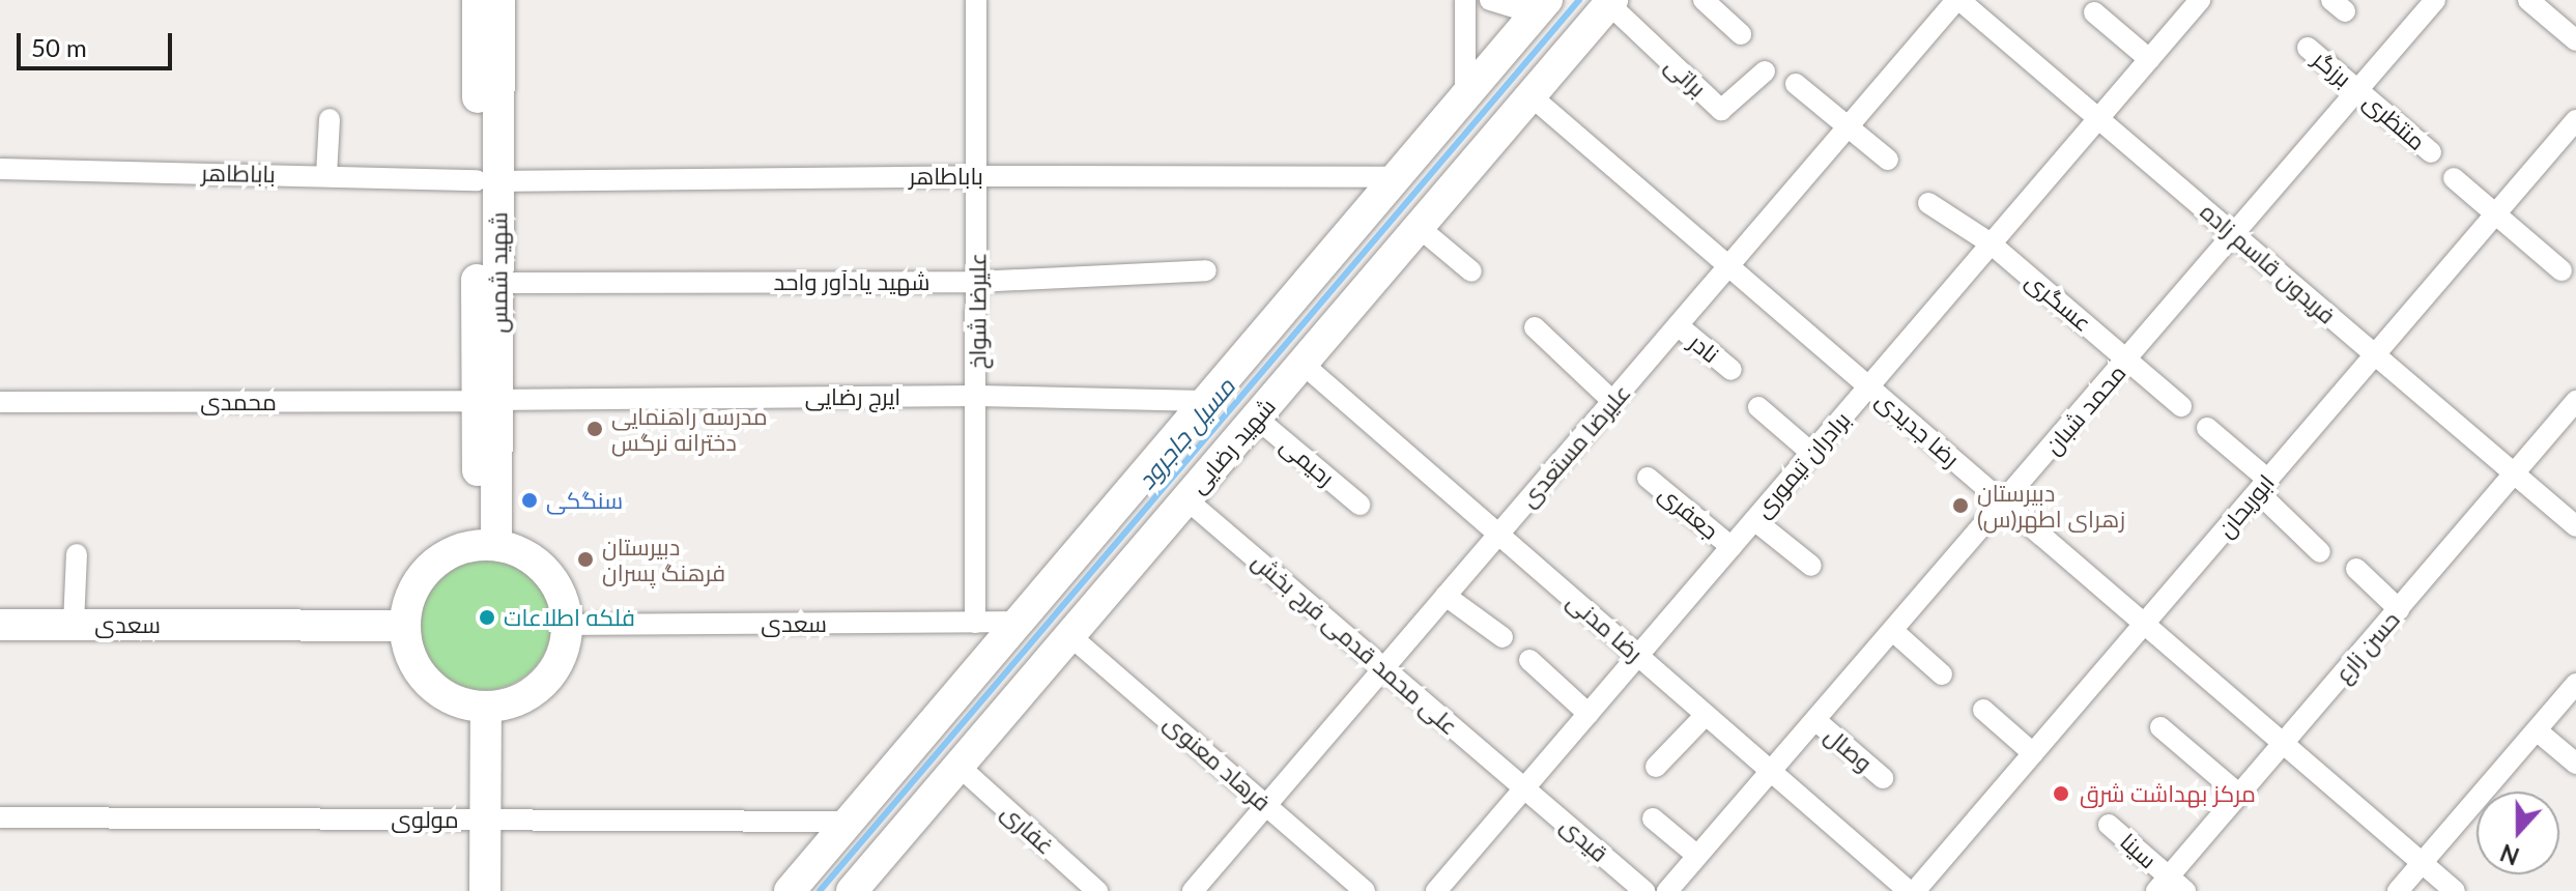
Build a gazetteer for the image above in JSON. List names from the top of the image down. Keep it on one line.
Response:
{"streets":{"main road":["شهید شمس","شهید رضایی","سعدی"],"street":["برزگر","براتی","منتظری","باباطاهر","فریدون قاسم زاده","شهید یادآور واحد","عسگری","علیرضا شواخ","نادر","ایرج رضایی","محمدی","محمد شبان","رضا جدیدی","علیرضا مستعدی","رحیمی","برادران تیموری","ابوریحان","جعفری","رضا مدنی","علی محمد قدمی فرح بخش","حسن زارع","وصال","فرهاد معنوی","مولوی","غفاری","قیدی","سینا"]},"crossings":[["برزگر","منتظری"],["برزگر","محمد شبان"],["براتی","شهید رضایی"],["منتظری","محمد شبان"],["باباطاهر","شهید شمس"],["باباطاهر","علیرضا شواخ"],["باباطاهر","شهید رضایی"],["فریدون قاسم زاده","محمد شبان"],["فریدون قاسم زاده","علیرضا مستعدی"],["فریدون قاسم زاده","برادران تیموری"],["فریدون قاسم زاده","ابوریحان"],["فریدون قاسم زاده","حسن زارع"],["شهید شمس","شهید یادآور واحد"],["شهید شمس","ایرج رضایی"],["شهید شمس","محمدی"],["شهید شمس","سعدی"],["شهید یادآور واحد","علیرضا شواخ"],["عسگری","محمد شبان"],["عسگری","برادران تیموری"],["علیرضا شواخ","ایرج رضایی"],["علیرضا شواخ","سعدی"],["نادر","علیرضا مستعدی"],["ایرج رضایی","محمدی"],["ایرج رضایی","شهید رضایی"],["محمد شبان","رضا جدیدی"],["محمد شبان","رضا مدنی"],["محمد شبان","وصال"],["رضا جدیدی","شهید رضایی"],["رضا جدیدی","علیرضا مستعدی"],["رضا جدیدی","برادران تیموری"],["رضا جدیدی","ابوریحان"],["رضا جدیدی","حسن زارع"],["شهید رضایی","رحیمی"],["شهید رضایی","سعدی"],["شهید رضایی","رضا مدنی"],["شهید رضایی","علی محمد قدمی فرح بخش"],["شهید رضایی","فرهاد معنوی"],["شهید رضایی","مولوی"],["شهید رضایی","غفاری"],["علیرضا مستعدی","رضا مدنی"],["علیرضا مستعدی","علی محمد قدمی فرح بخش"],["علیرضا مستعدی","فرهاد معنوی"],["برادران تیموری","جعفری"],["برادران تیموری","رضا مدنی"],["برادران تیموری","علی محمد قدمی فرح بخش"],["برادران تیموری","قیدی"],["علی محمد قدمی فرح بخش","قیدی"],["حسن زارع","سینا"]],"water":["مسیل جاجرود"],"places":["مدرسه راهنمایی دخترانه نرگس","سنگکی","دبیرستان زهرای اطهر(س)","دبیرستان فرهنگ پسران","فلکه اطلاعات","مرکز بهداشت شرق"],"scale_bar":"50 m","north":"bottom"}
